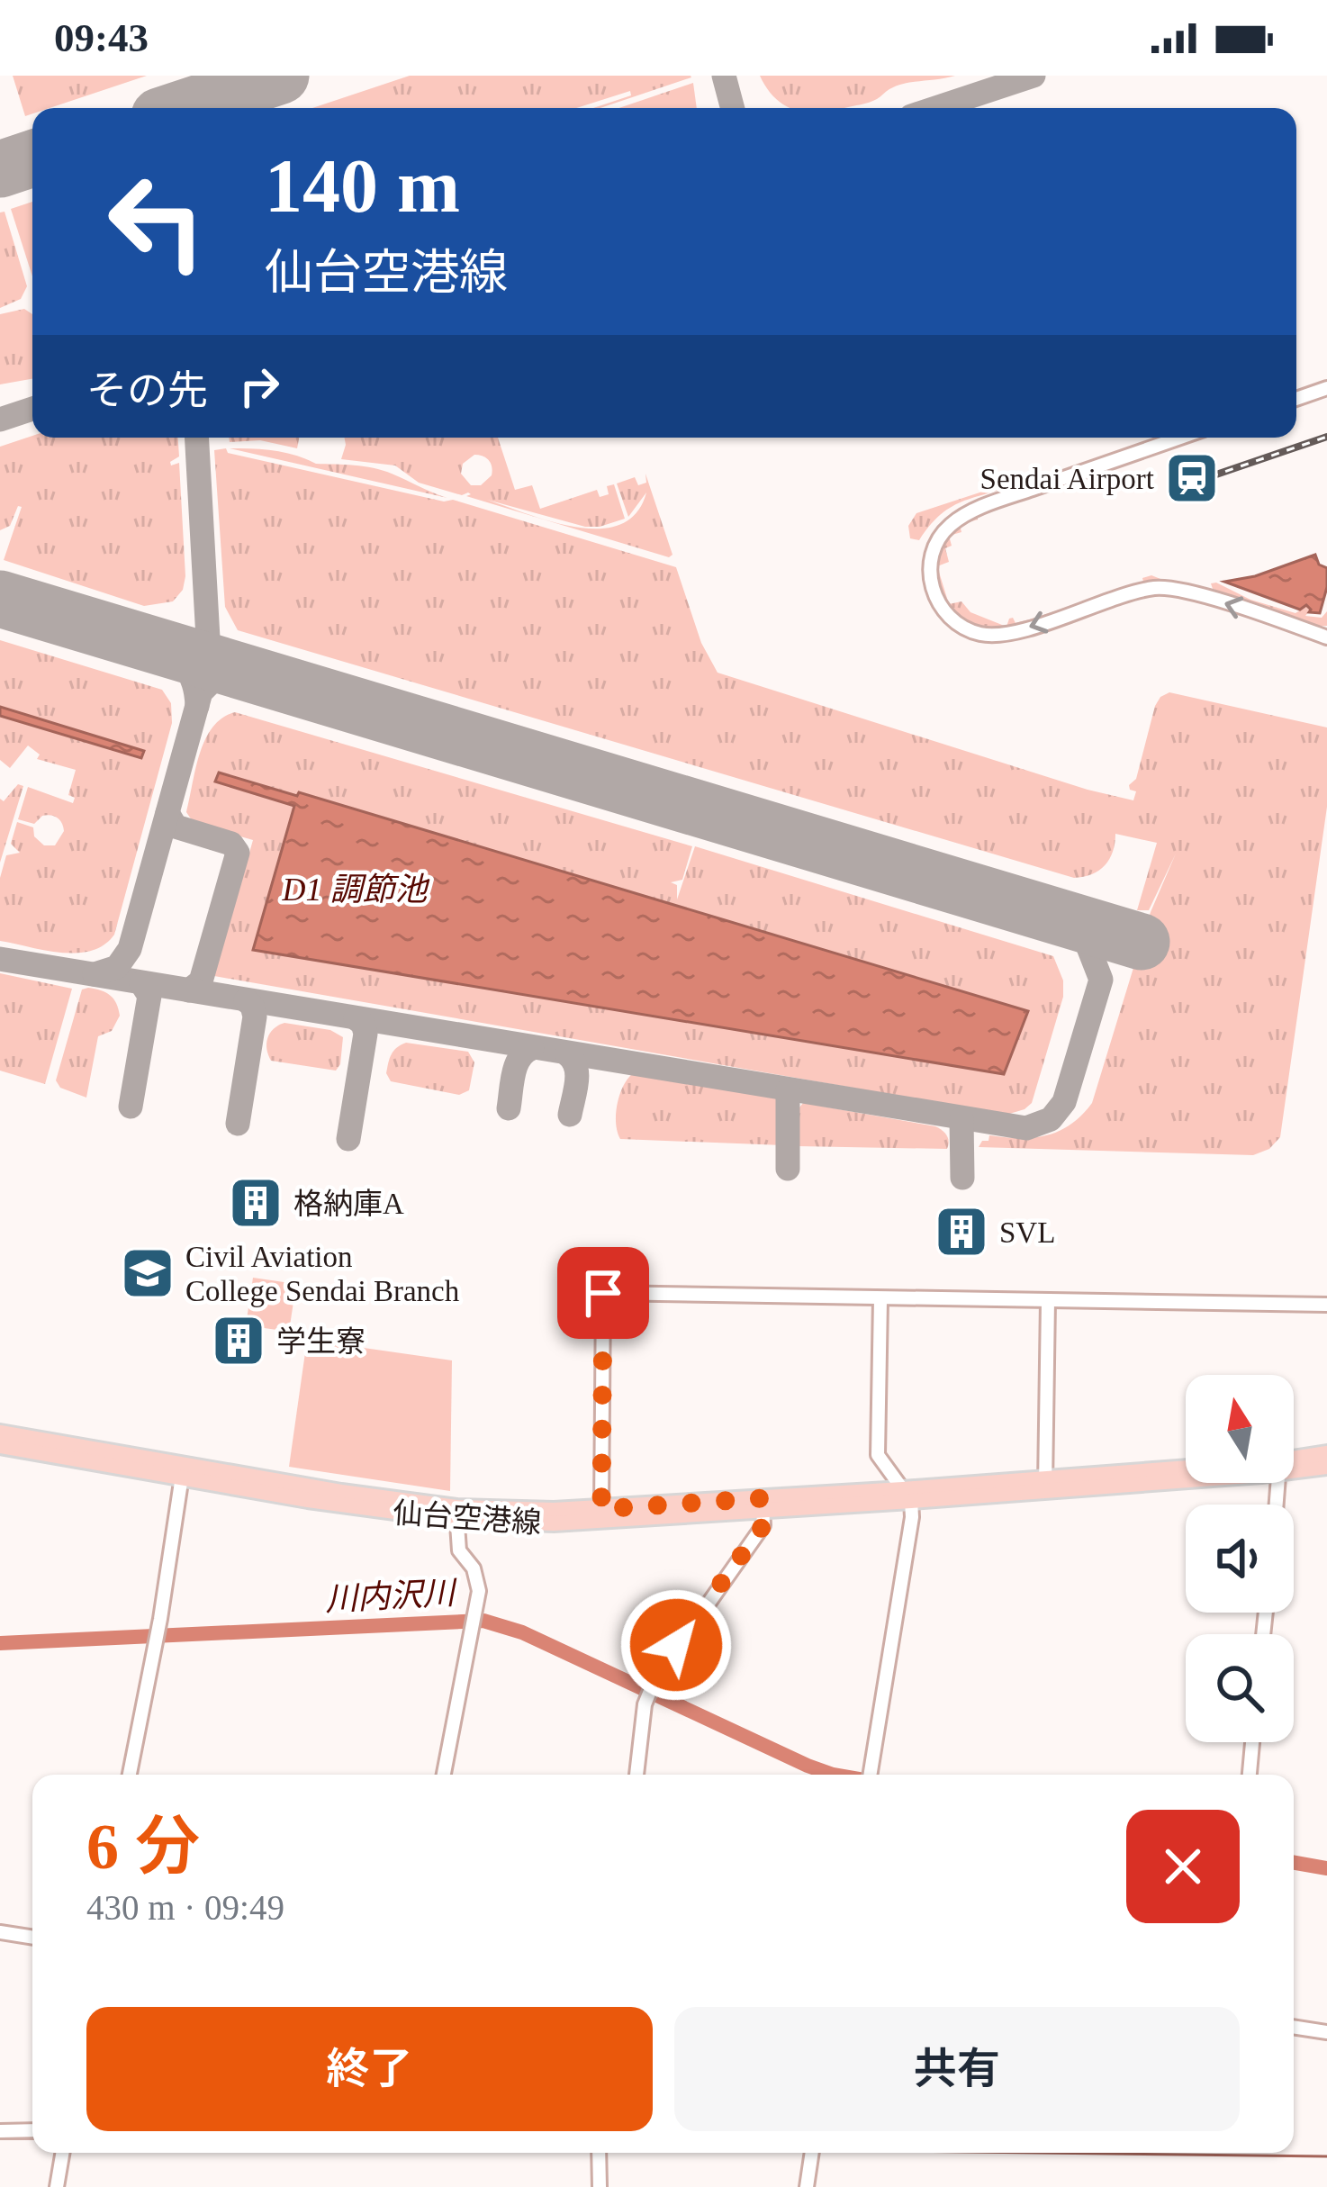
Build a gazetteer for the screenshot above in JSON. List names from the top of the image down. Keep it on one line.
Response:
{"streets":{"main road":["仙台空港線"]},"water":["D1 調節池","川内沢川"],"places":{"station":["Sendai Airport"],"building":["格納庫A","SVL","学生寮"],"school or university":["Civil Aviation College Sendai Branch"]},"north":"top","page":{"status":"09:43","turn":["140 m","仙台空港線"],"then":"その先","heading":["6 分","430 m · 09:49"],"buttons":["終了","共有"]}}
